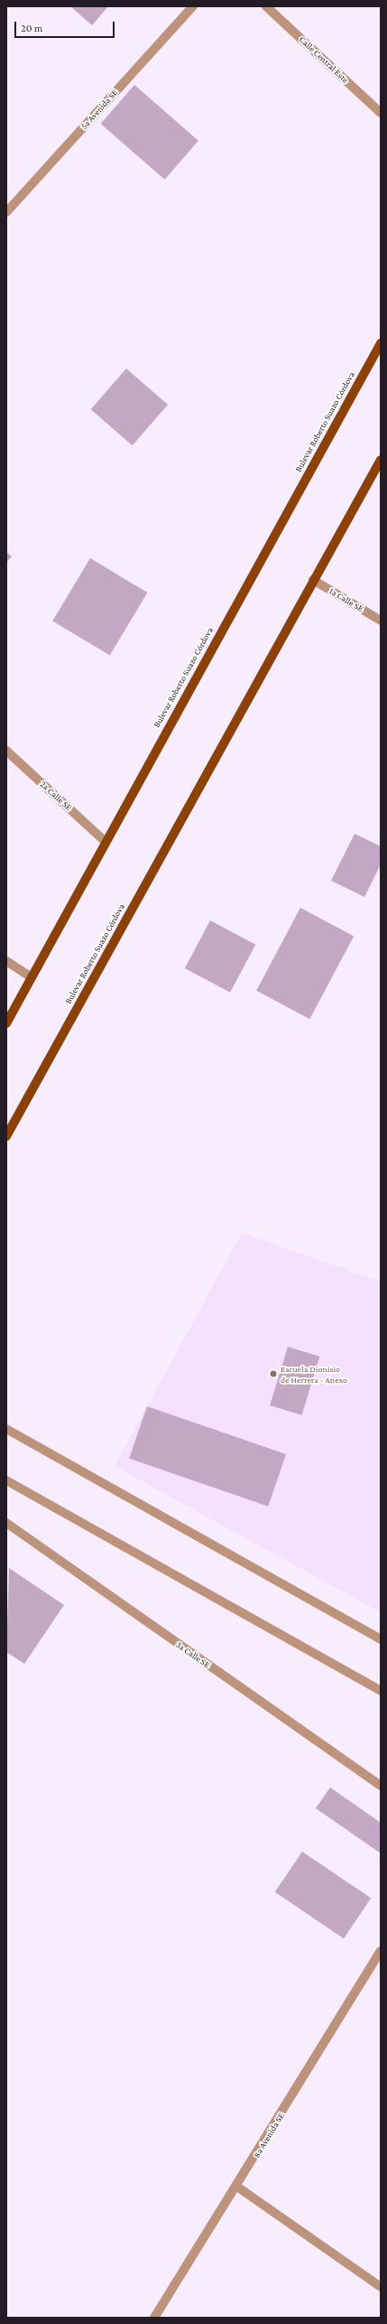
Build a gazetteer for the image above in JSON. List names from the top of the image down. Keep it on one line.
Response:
{"streets":{"main road":["Bulevar Roberto Suazo Córdova"],"street":["Calle Central Este","5a Avenida SE","1a Calle SE","2a Calle SE","3a Calle SE","8a Avenida SE"]},"crossings":[["Bulevar Roberto Suazo Córdova","1a Calle SE"],["Bulevar Roberto Suazo Córdova","2a Calle SE"]],"places":["Escuela Dionisio de Herrera - Anexo"],"scale_bar":"20 m"}
